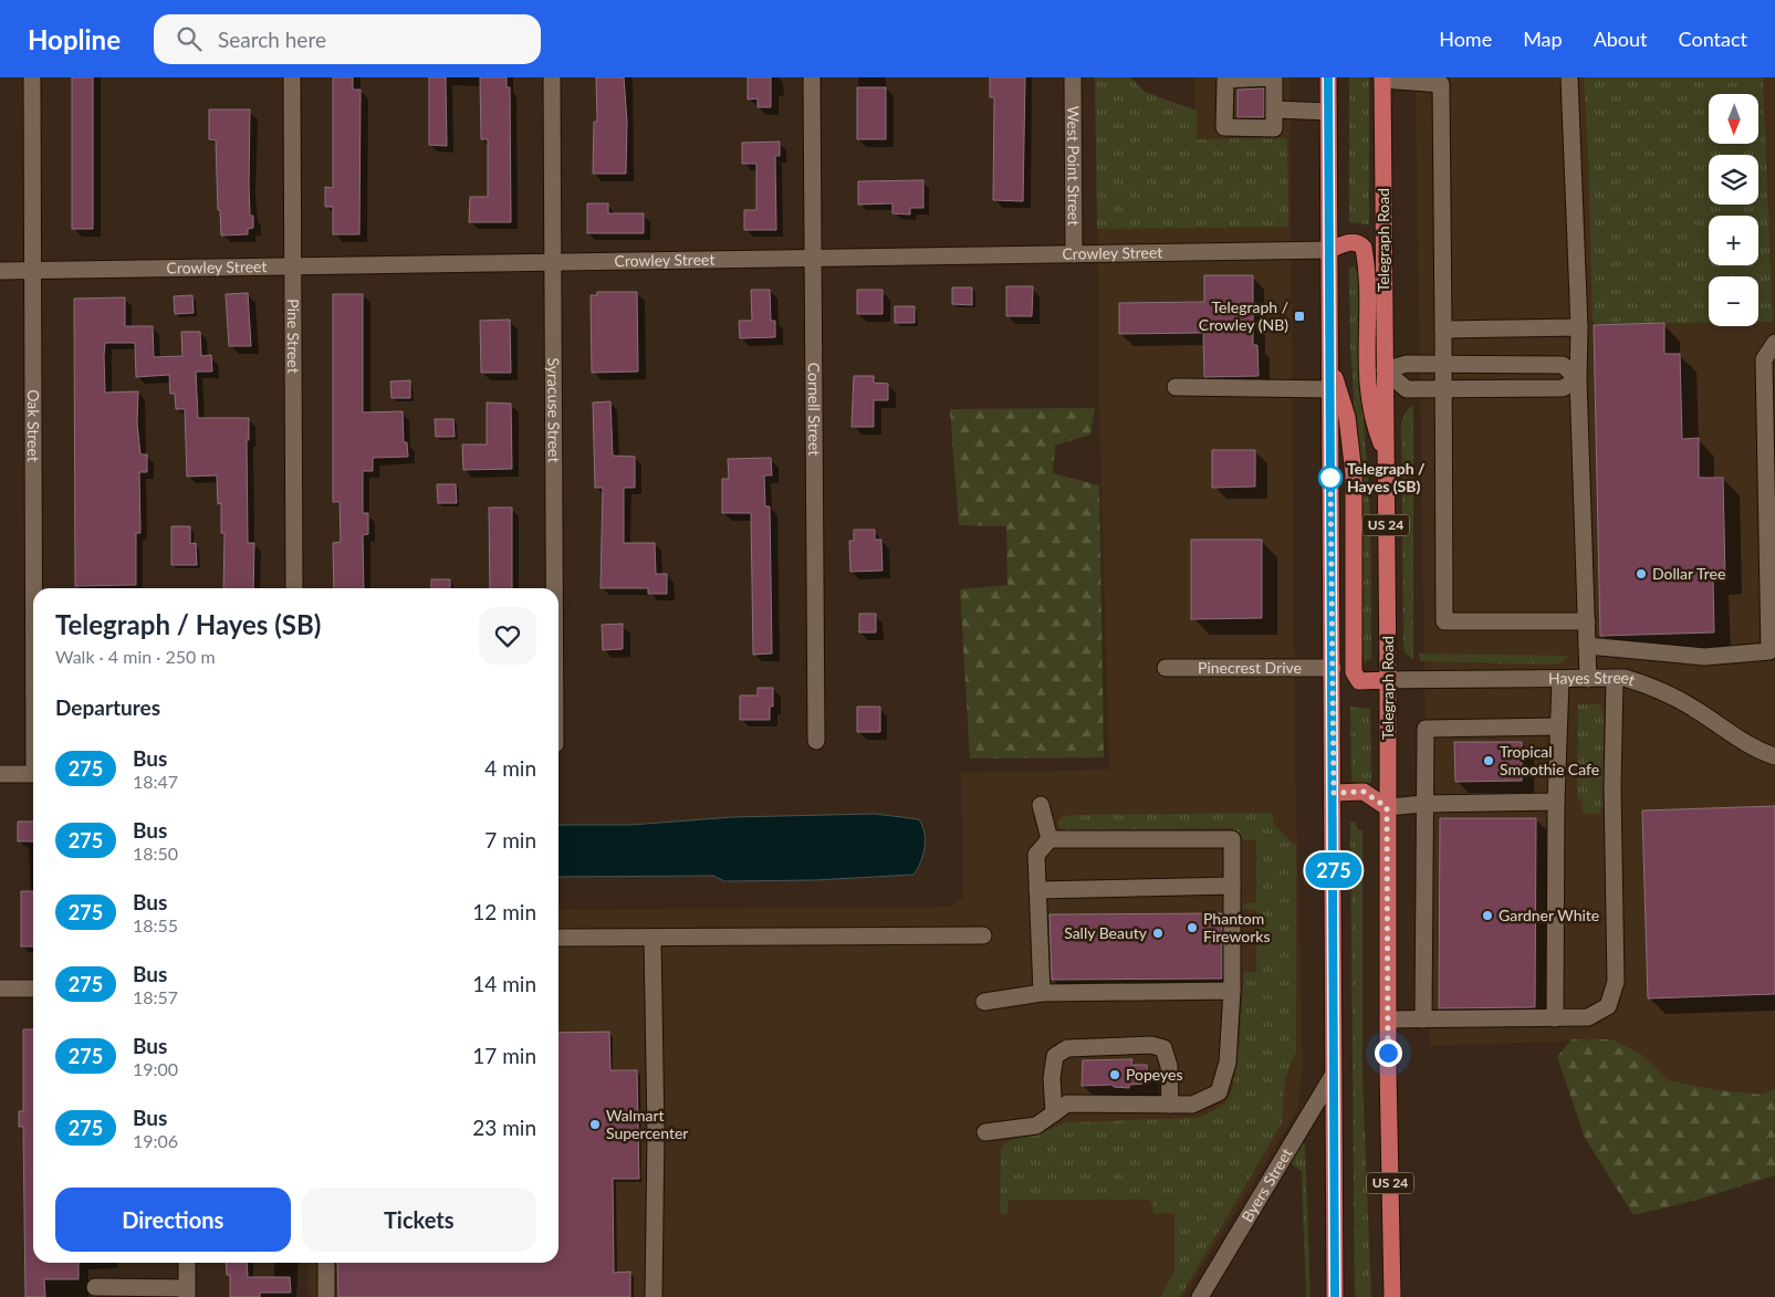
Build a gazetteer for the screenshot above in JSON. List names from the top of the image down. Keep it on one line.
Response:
{"streets":{"main road":["Telegraph Road","US 24"],"street":["West Point Street","Crowley Street","Pine Street","Cornell Street","Syracuse Street","Oak Street","Pinecrest Drive","Hayes Street","Byers Street"]},"crossings":[["West Point Street","Crowley Street"],["Telegraph Road","Hayes Street"],["Crowley Street","Pine Street"],["Crowley Street","Cornell Street"],["Crowley Street","Syracuse Street"],["Crowley Street","Oak Street"]],"places":{"transit":["Telegraph / Crowley (NB)"],"other":["Telegraph / Hayes (SB)","Dollar Tree","Tropical Smoothie Cafe","Gardner White","Phantom Fireworks","Sally Beauty","Popeyes","Walmart Supercenter"]},"lines":["bus line 275"],"north":"bottom","page":{"header":"Hopline","search":"Search here","nav":["Home","Map","About","Contact"],"on_map":"275","map_buttons":["+","−"],"heading":[["Telegraph / Hayes (SB)","Walk · 4 min · 250 m"],"Departures"],"list":[{"mark":"275","name":"Bus","note":"18:47","value":"4 min"},{"mark":"275","name":"Bus","note":"18:50","value":"7 min"},{"mark":"275","name":"Bus","note":"18:55","value":"12 min"},{"mark":"275","name":"Bus","note":"18:57","value":"14 min"},{"mark":"275","name":"Bus","note":"19:00","value":"17 min"},{"mark":"275","name":"Bus","note":"19:06","value":"23 min"}],"buttons":["Directions","Tickets"]}}
